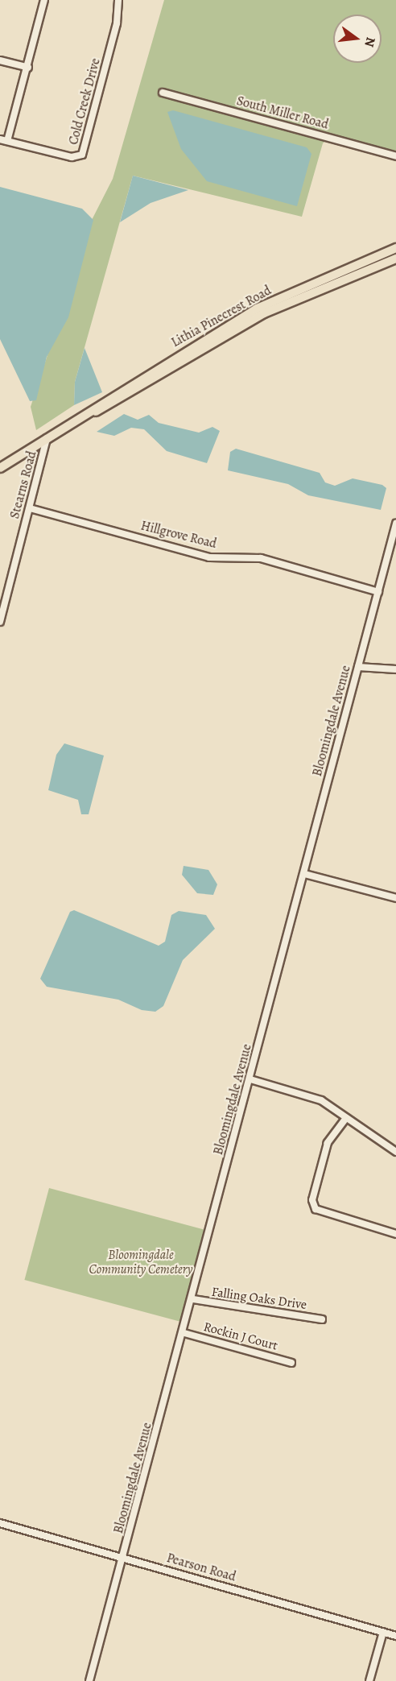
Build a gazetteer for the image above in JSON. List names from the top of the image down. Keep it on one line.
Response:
{"streets":{"main road":["Lithia Pinecrest Road"],"street":["Cold Creek Drive","South Miller Road","Stearns Road","Hillgrove Road","Bloomingdale Avenue","Falling Oaks Drive","Rockin J Court","Pearson Road"]},"crossings":[["Lithia Pinecrest Road","Stearns Road"],["Stearns Road","Hillgrove Road"],["Hillgrove Road","Bloomingdale Avenue"],["Bloomingdale Avenue","Falling Oaks Drive"],["Bloomingdale Avenue","Rockin J Court"],["Bloomingdale Avenue","Pearson Road"]],"parks":["Bloomingdale Community Cemetery"],"north":"right"}
